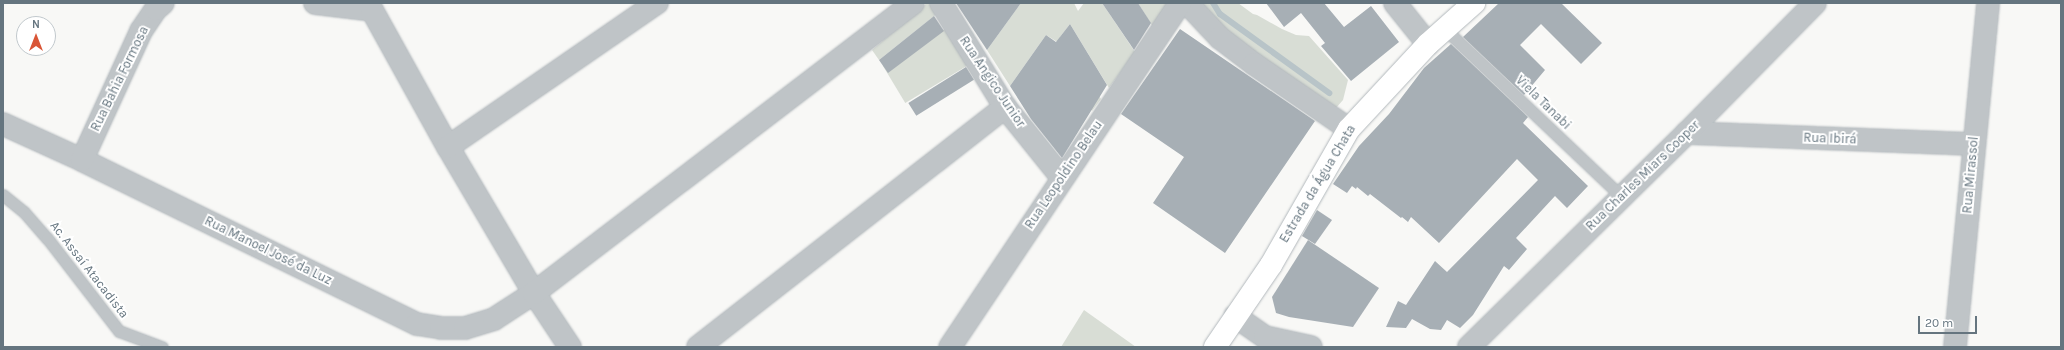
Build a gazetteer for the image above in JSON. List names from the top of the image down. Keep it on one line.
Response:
{"streets":{"street":["Rua Bahia Formosa","Rua Angico Junior","Rua Ibirá","Rua Leopoldino Belau","Rua Mirassol","Rua Charles Miars Cooper","Estrada da Água Chata","Rua Manoel José da Luz"],"lane":["Viela Tanabi","Ac. Assaí Atacadista"]},"crossings":[["Rua Bahia Formosa","Rua Manoel José da Luz"],["Rua Angico Junior","Rua Leopoldino Belau"],["Viela Tanabi","Rua Charles Miars Cooper"],["Viela Tanabi","Estrada da Água Chata"],["Rua Ibirá","Rua Mirassol"],["Rua Ibirá","Rua Charles Miars Cooper"]],"scale_bar":"20 m","north":"top"}
